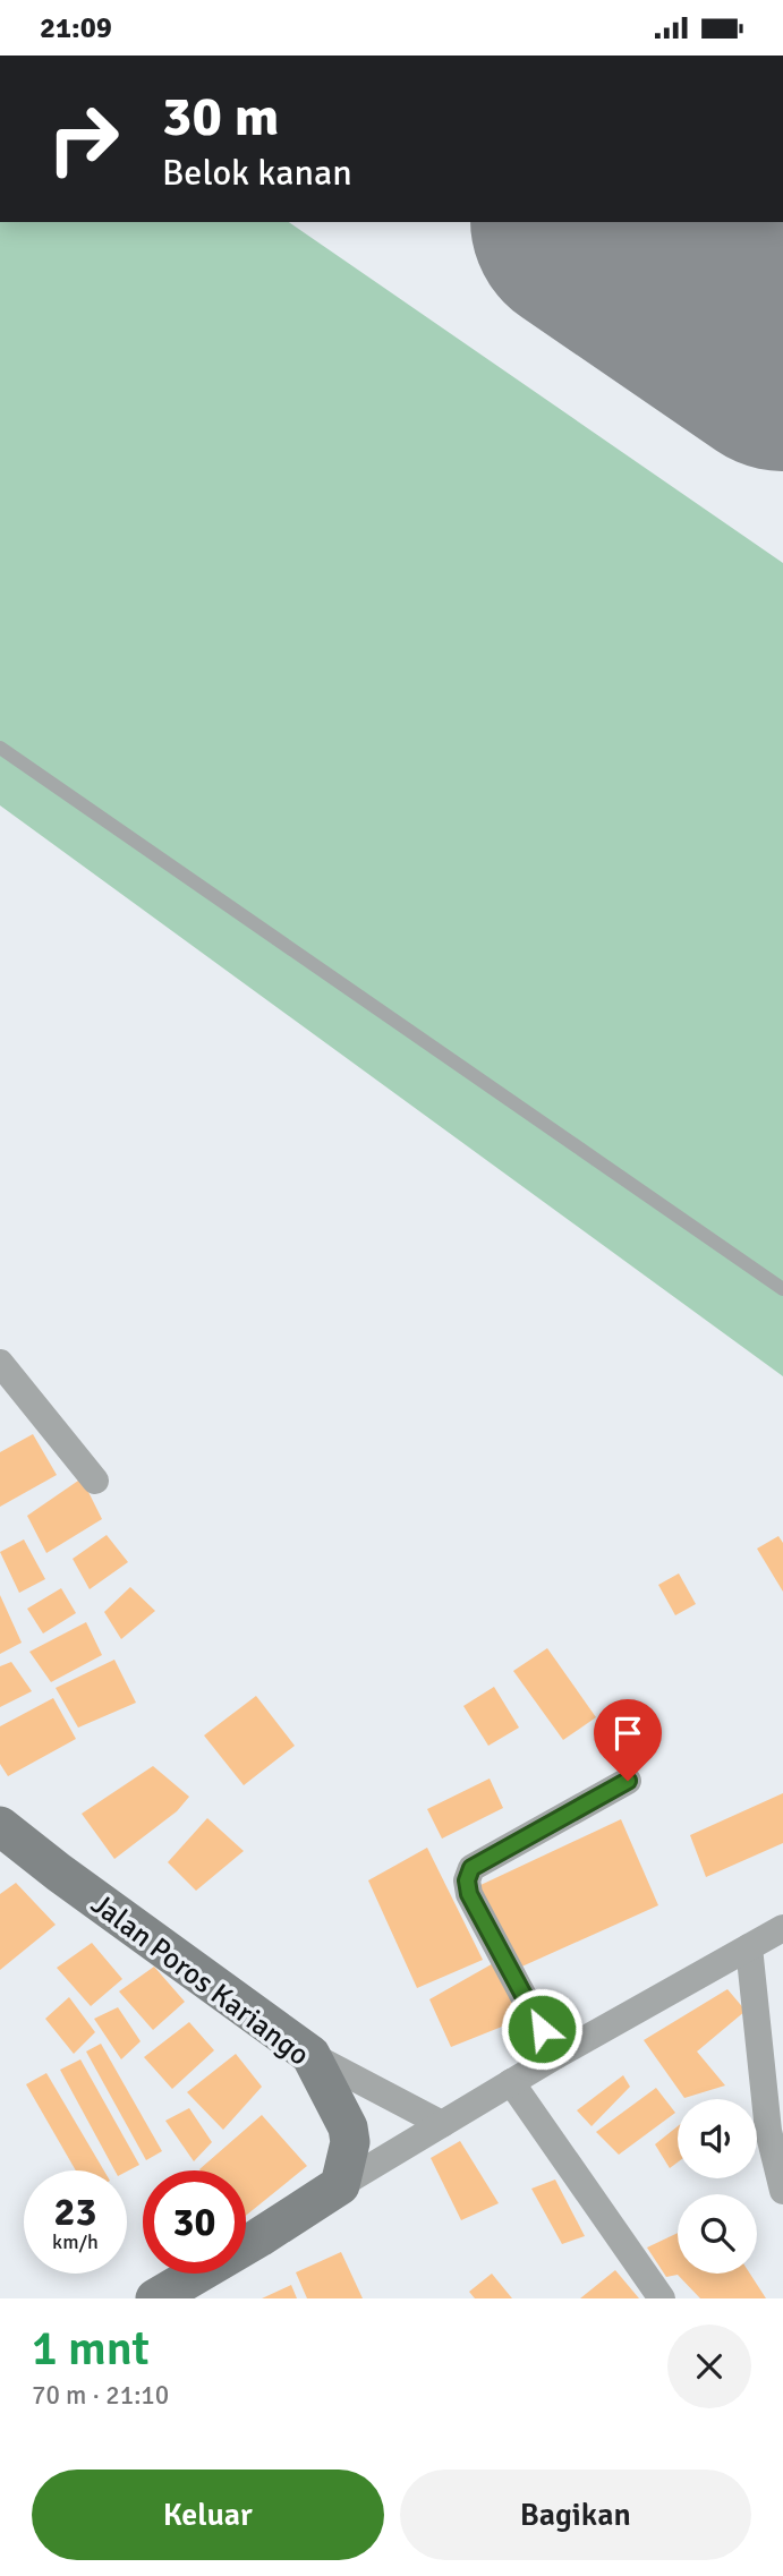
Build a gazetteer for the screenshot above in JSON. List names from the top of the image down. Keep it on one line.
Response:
{"streets":{"main road":["Jalan Poros Kariango"]},"page":{"status":"21:09","turn":["30 m","Belok kanan"],"speed":"23 km/h","limit":"30","heading":["1 mnt","70 m · 21:10"],"buttons":["Keluar","Bagikan"]}}
